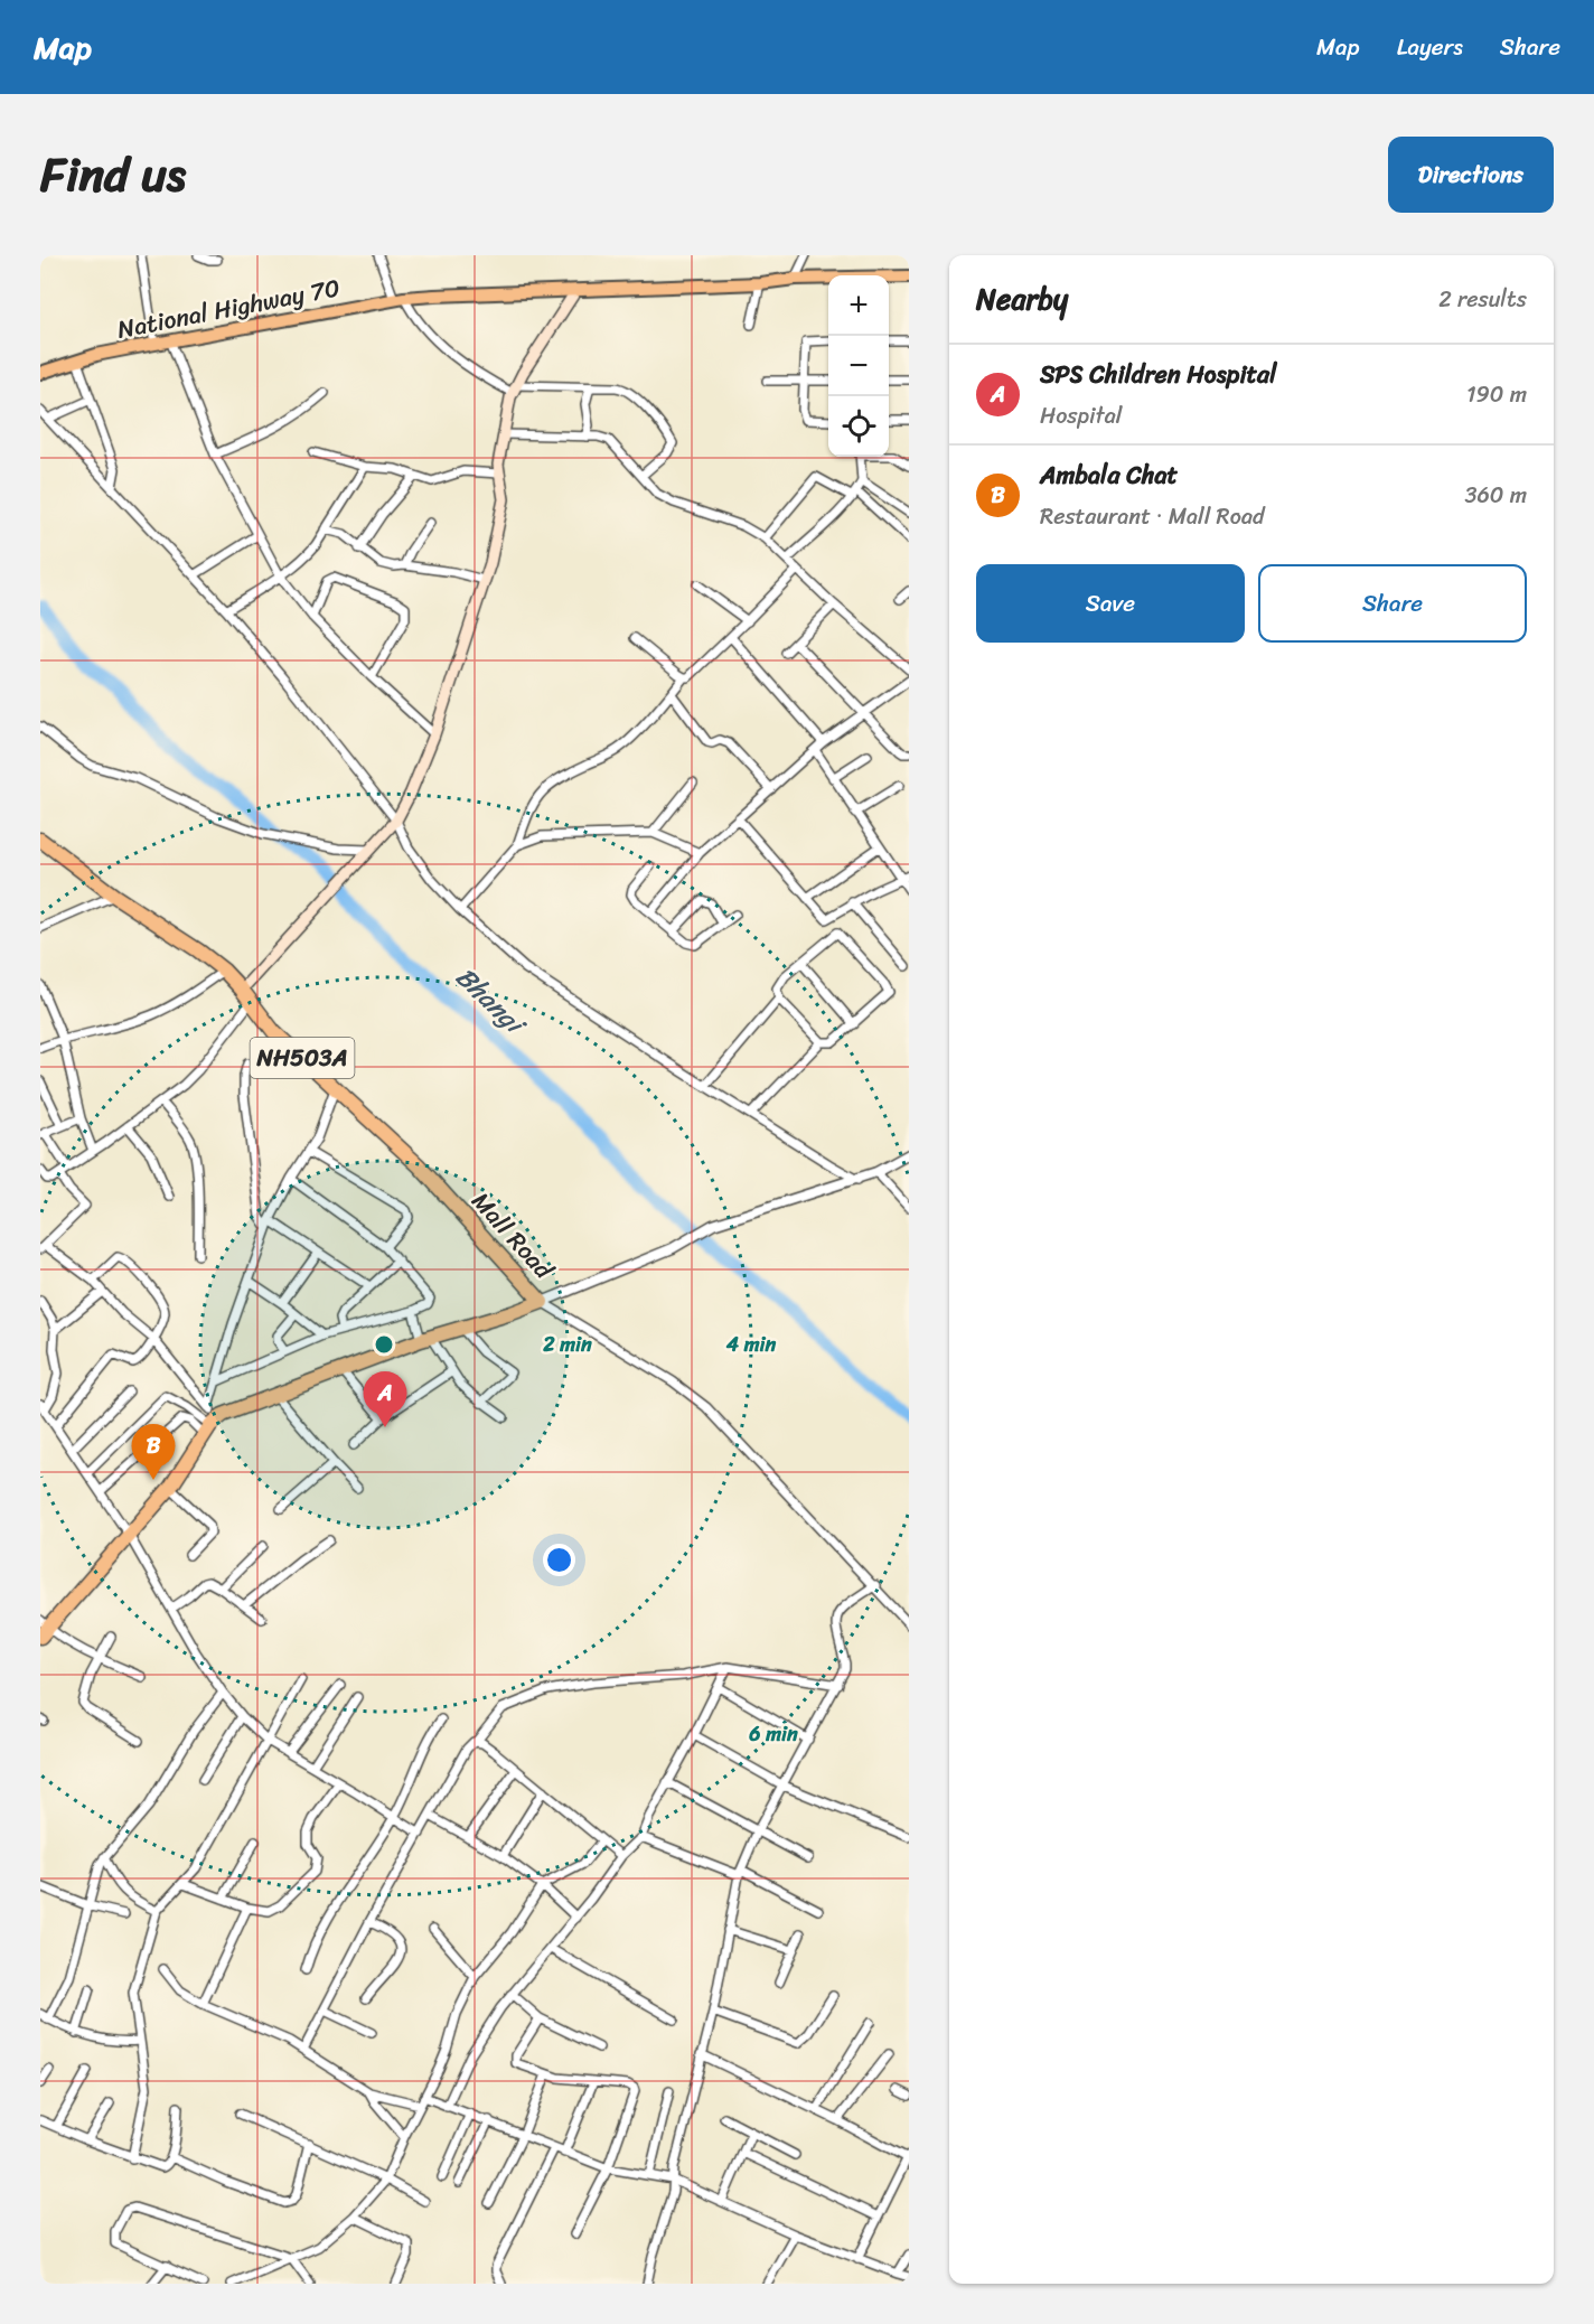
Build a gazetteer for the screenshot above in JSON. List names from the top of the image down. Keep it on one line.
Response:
{"streets":{"highway":["NH503A","Mall Road"],"main road":["National Highway 70"]},"water":["Bhangi"],"page":{"header":"Map","nav":["Map","Layers","Share"],"title":"Find us","buttons":["Directions",["Save","Share"]],"heading":["Nearby","2 results"],"map_buttons":["+","−"],"list":[{"mark":"A","name":"SPS Children Hospital","note":"Hospital","value":"190 m"},{"mark":"B","name":"Ambala Chat","note":"Restaurant · Mall Road","value":"360 m"}],"pins":["A","B"]},"rings":["2 min","4 min","6 min"]}
